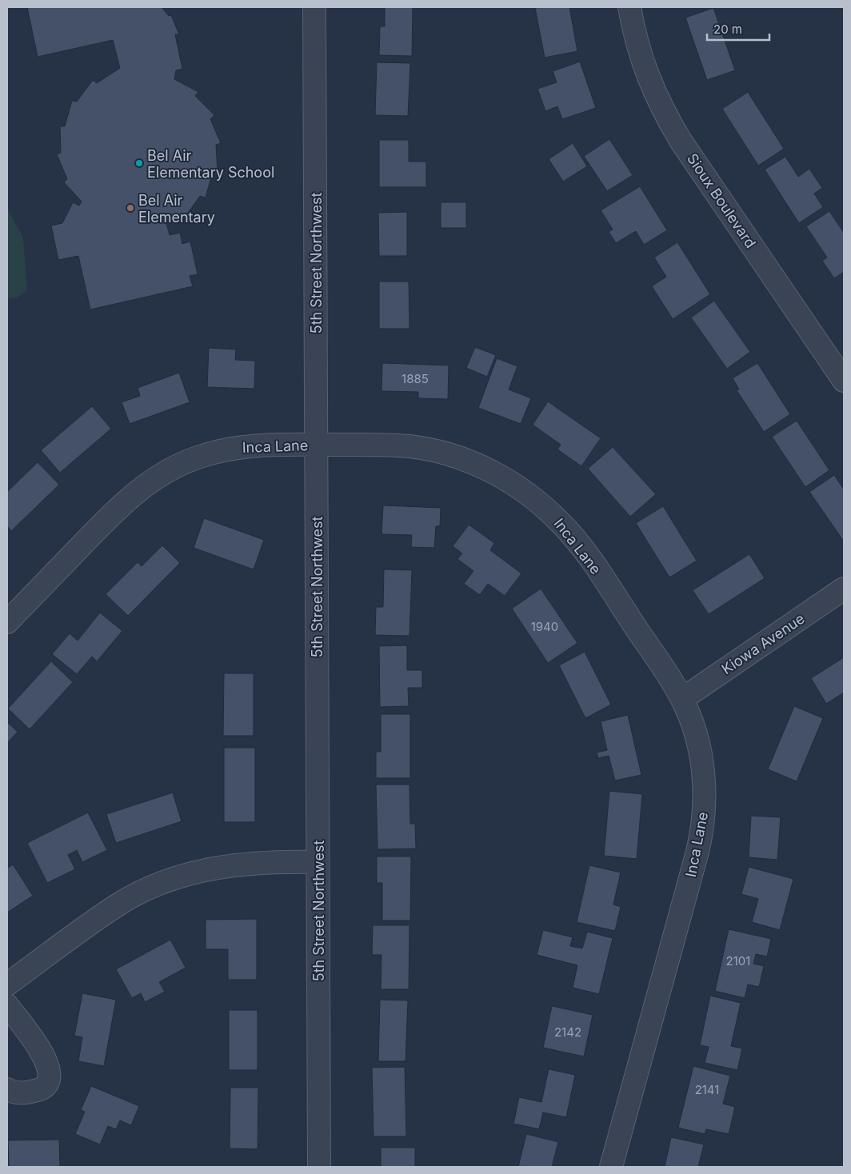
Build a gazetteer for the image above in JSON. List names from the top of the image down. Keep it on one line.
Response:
{"streets":{"street":["Sioux Boulevard","5th Street Northwest","Inca Lane","Kiowa Avenue"]},"crossings":[["5th Street Northwest","Inca Lane"],["Inca Lane","Kiowa Avenue"]],"places":["Bel Air Elementary School","Bel Air Elementary"],"house_numbers":["1885","1940","2101","2142","2141"],"scale_bar":"20 m"}
